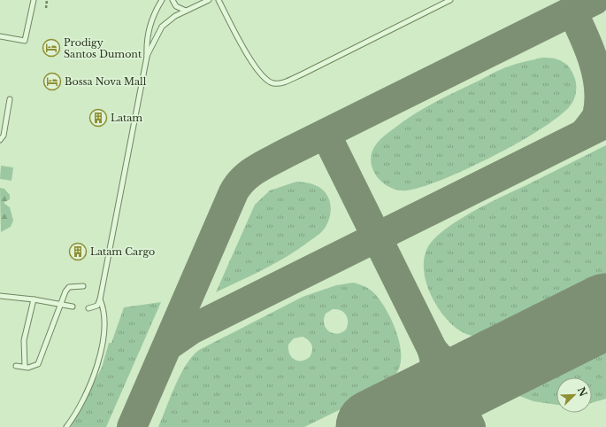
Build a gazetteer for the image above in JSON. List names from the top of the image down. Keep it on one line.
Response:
{"places":{"hotel":["Prodigy Santos Dumont","Bossa Nova Mall"],"building":["Latam","Latam Cargo"]},"north":"top right"}
